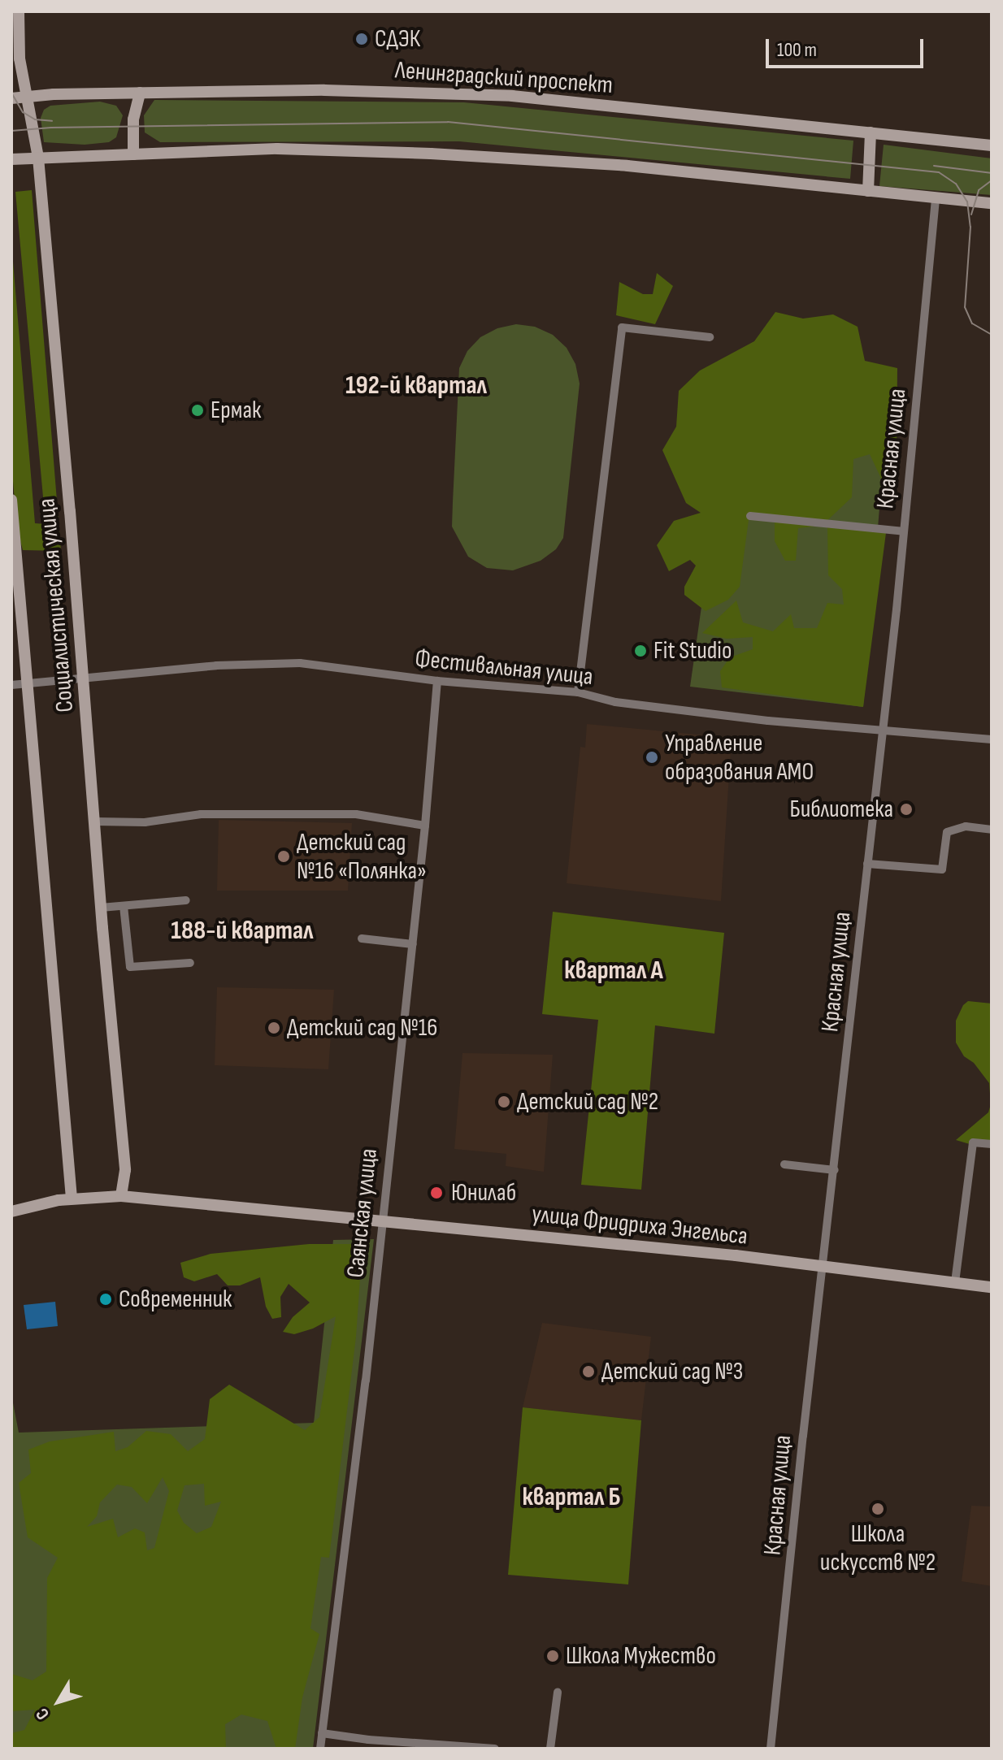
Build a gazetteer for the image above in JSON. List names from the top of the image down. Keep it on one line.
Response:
{"streets":{"street":["Ленинградский проспект","Красная улица","Социалистическая улица","Фестивальная улица","Саянская улица","улица Фридриха Энгельса"]},"crossings":[["Ленинградский проспект","Социалистическая улица"],["Красная улица","Фестивальная улица"],["Красная улица","улица Фридриха Энгельса"],["Социалистическая улица","Фестивальная улица"],["Социалистическая улица","улица Фридриха Энгельса"],["Фестивальная улица","Саянская улица"],["Саянская улица","улица Фридриха Энгельса"]],"districts":["192-й квартал","188-й квартал","квартал А","квартал Б"],"places":["СДЭК","Ермак","Fit Studio","Управление образования АМО","Библиотека","Детский сад №16 «Полянка»","Детский сад №16","Детский сад №2","Юнилаб","Современник","Детский сад №3","Школа искусств №2","Школа Мужество"],"scale_bar":"100 m","north":"bottom left"}
